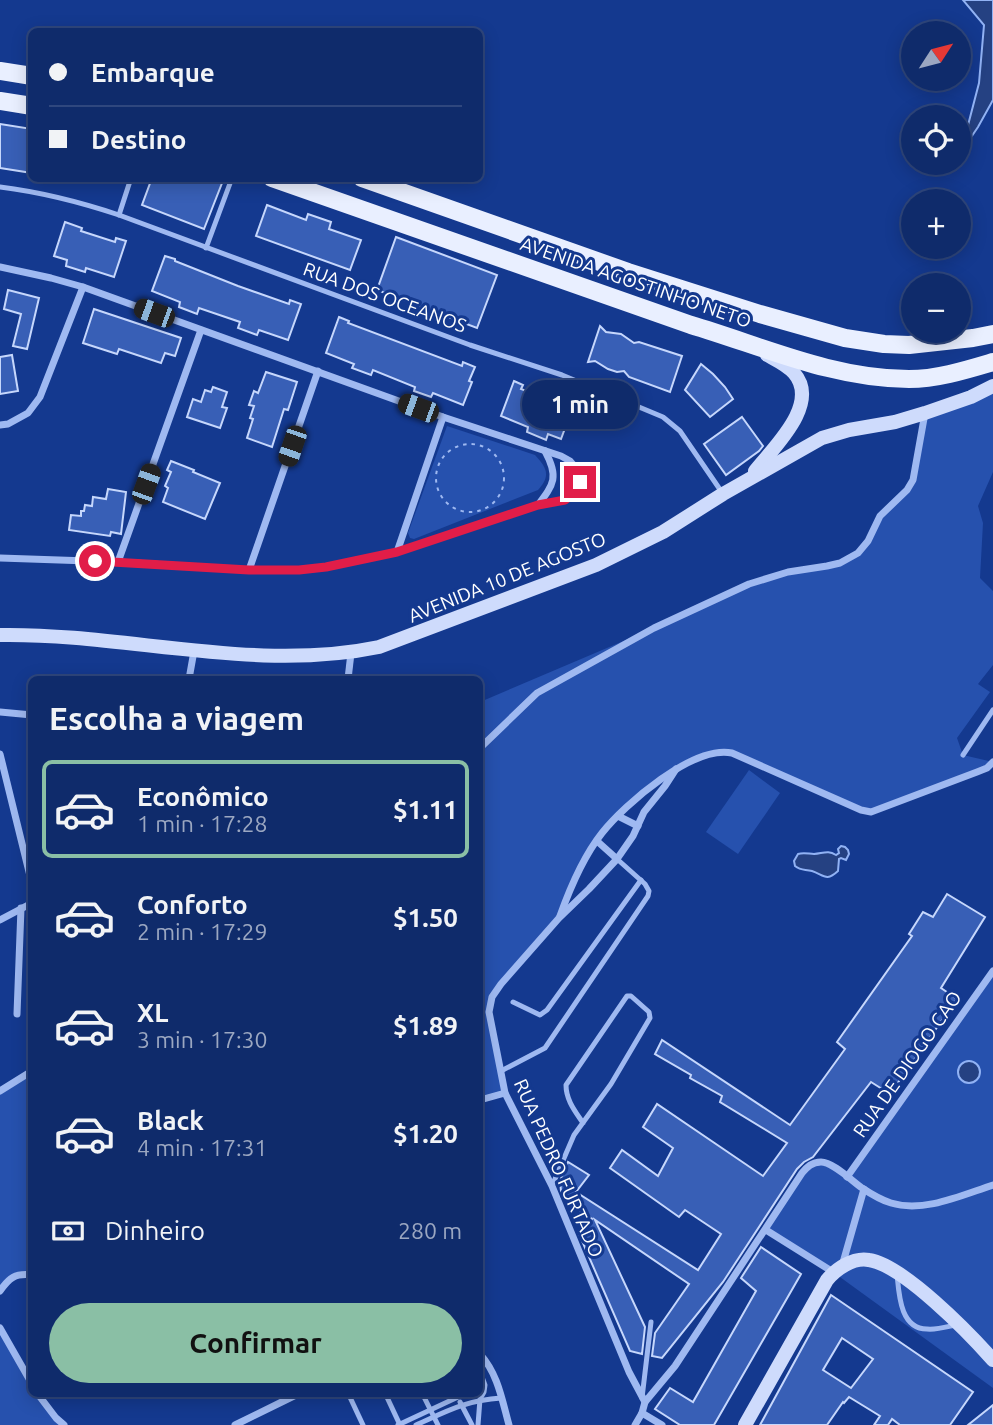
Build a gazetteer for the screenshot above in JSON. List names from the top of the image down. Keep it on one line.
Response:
{"streets":{"main road":["AVENIDA AGOSTINHO NETO"],"street":["AVENIDA 10 DE AGOSTO","RUA DE DIOGO CAO","RUA PEDRO FURTADO"],"lane":["RUA DOS OCEANOS"]},"crossings":[["RUA DOS OCEANOS","AVENIDA 10 DE AGOSTO"]],"north":"top right","page":{"map_buttons":["+","−"],"banner":["Embarque","Destino"],"bubble":"1 min","heading":"Escolha a viagem","list":[{"name":"Econômico","note":"1 min · 17:28","value":"$1.11"},{"name":"Conforto","note":"2 min · 17:29","value":"$1.50"},{"name":"XL","note":"3 min · 17:30","value":"$1.89"},{"name":"Black","note":"4 min · 17:31","value":"$1.20"}],"pay":["Dinheiro","280 m"],"buttons":"Confirmar"}}
